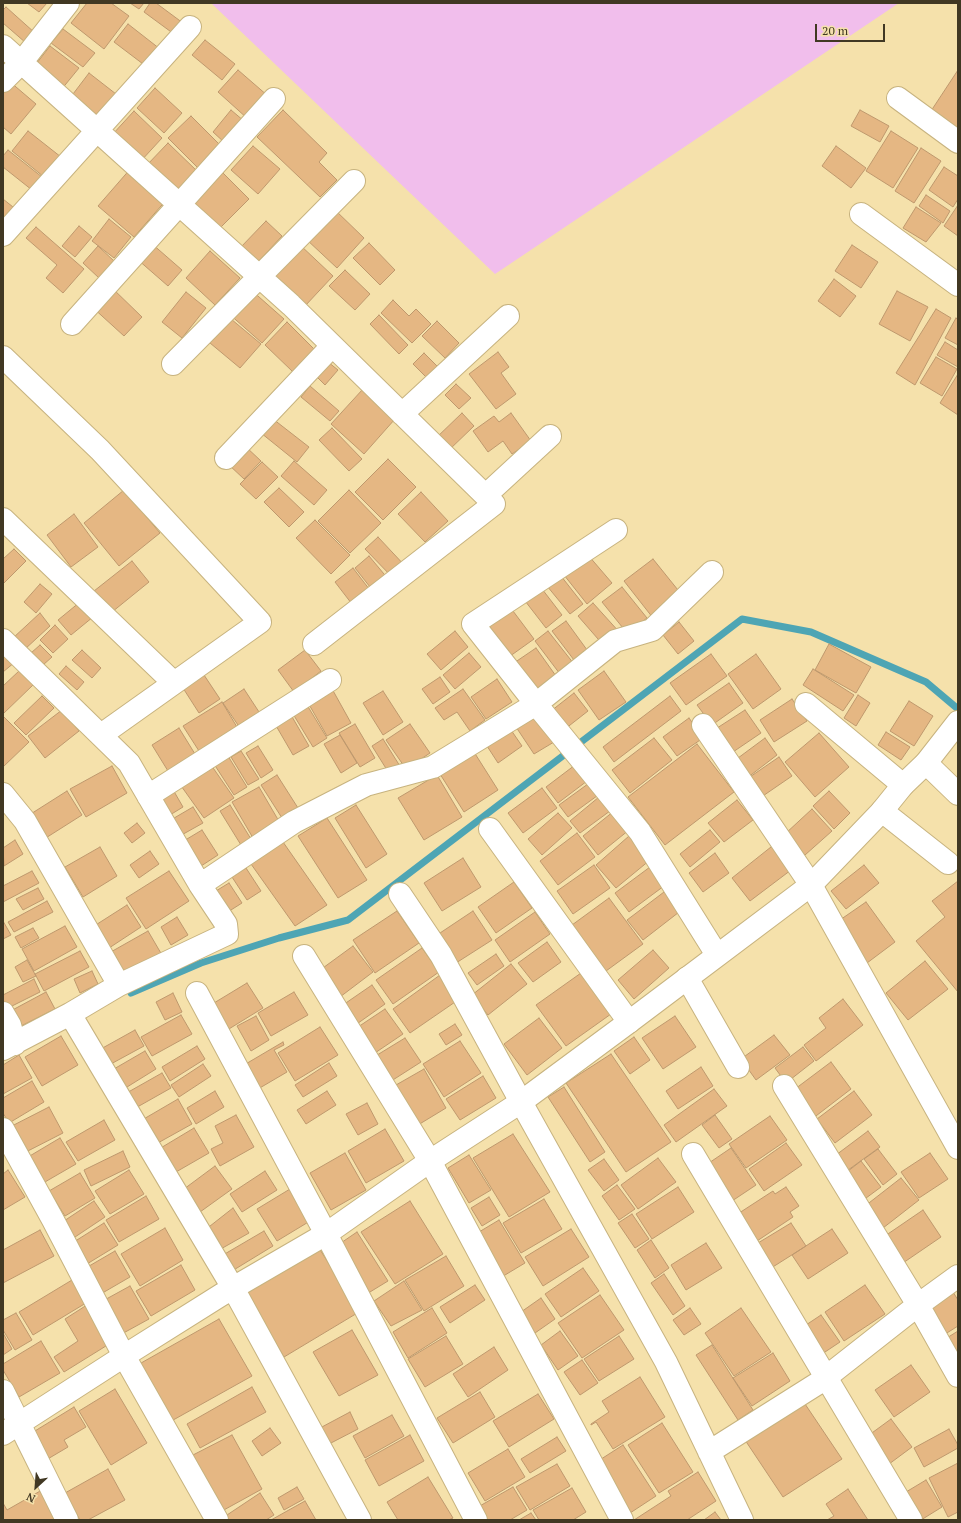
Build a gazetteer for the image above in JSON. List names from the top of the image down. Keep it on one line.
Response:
{"scale_bar":"20 m","north":"bottom left"}
